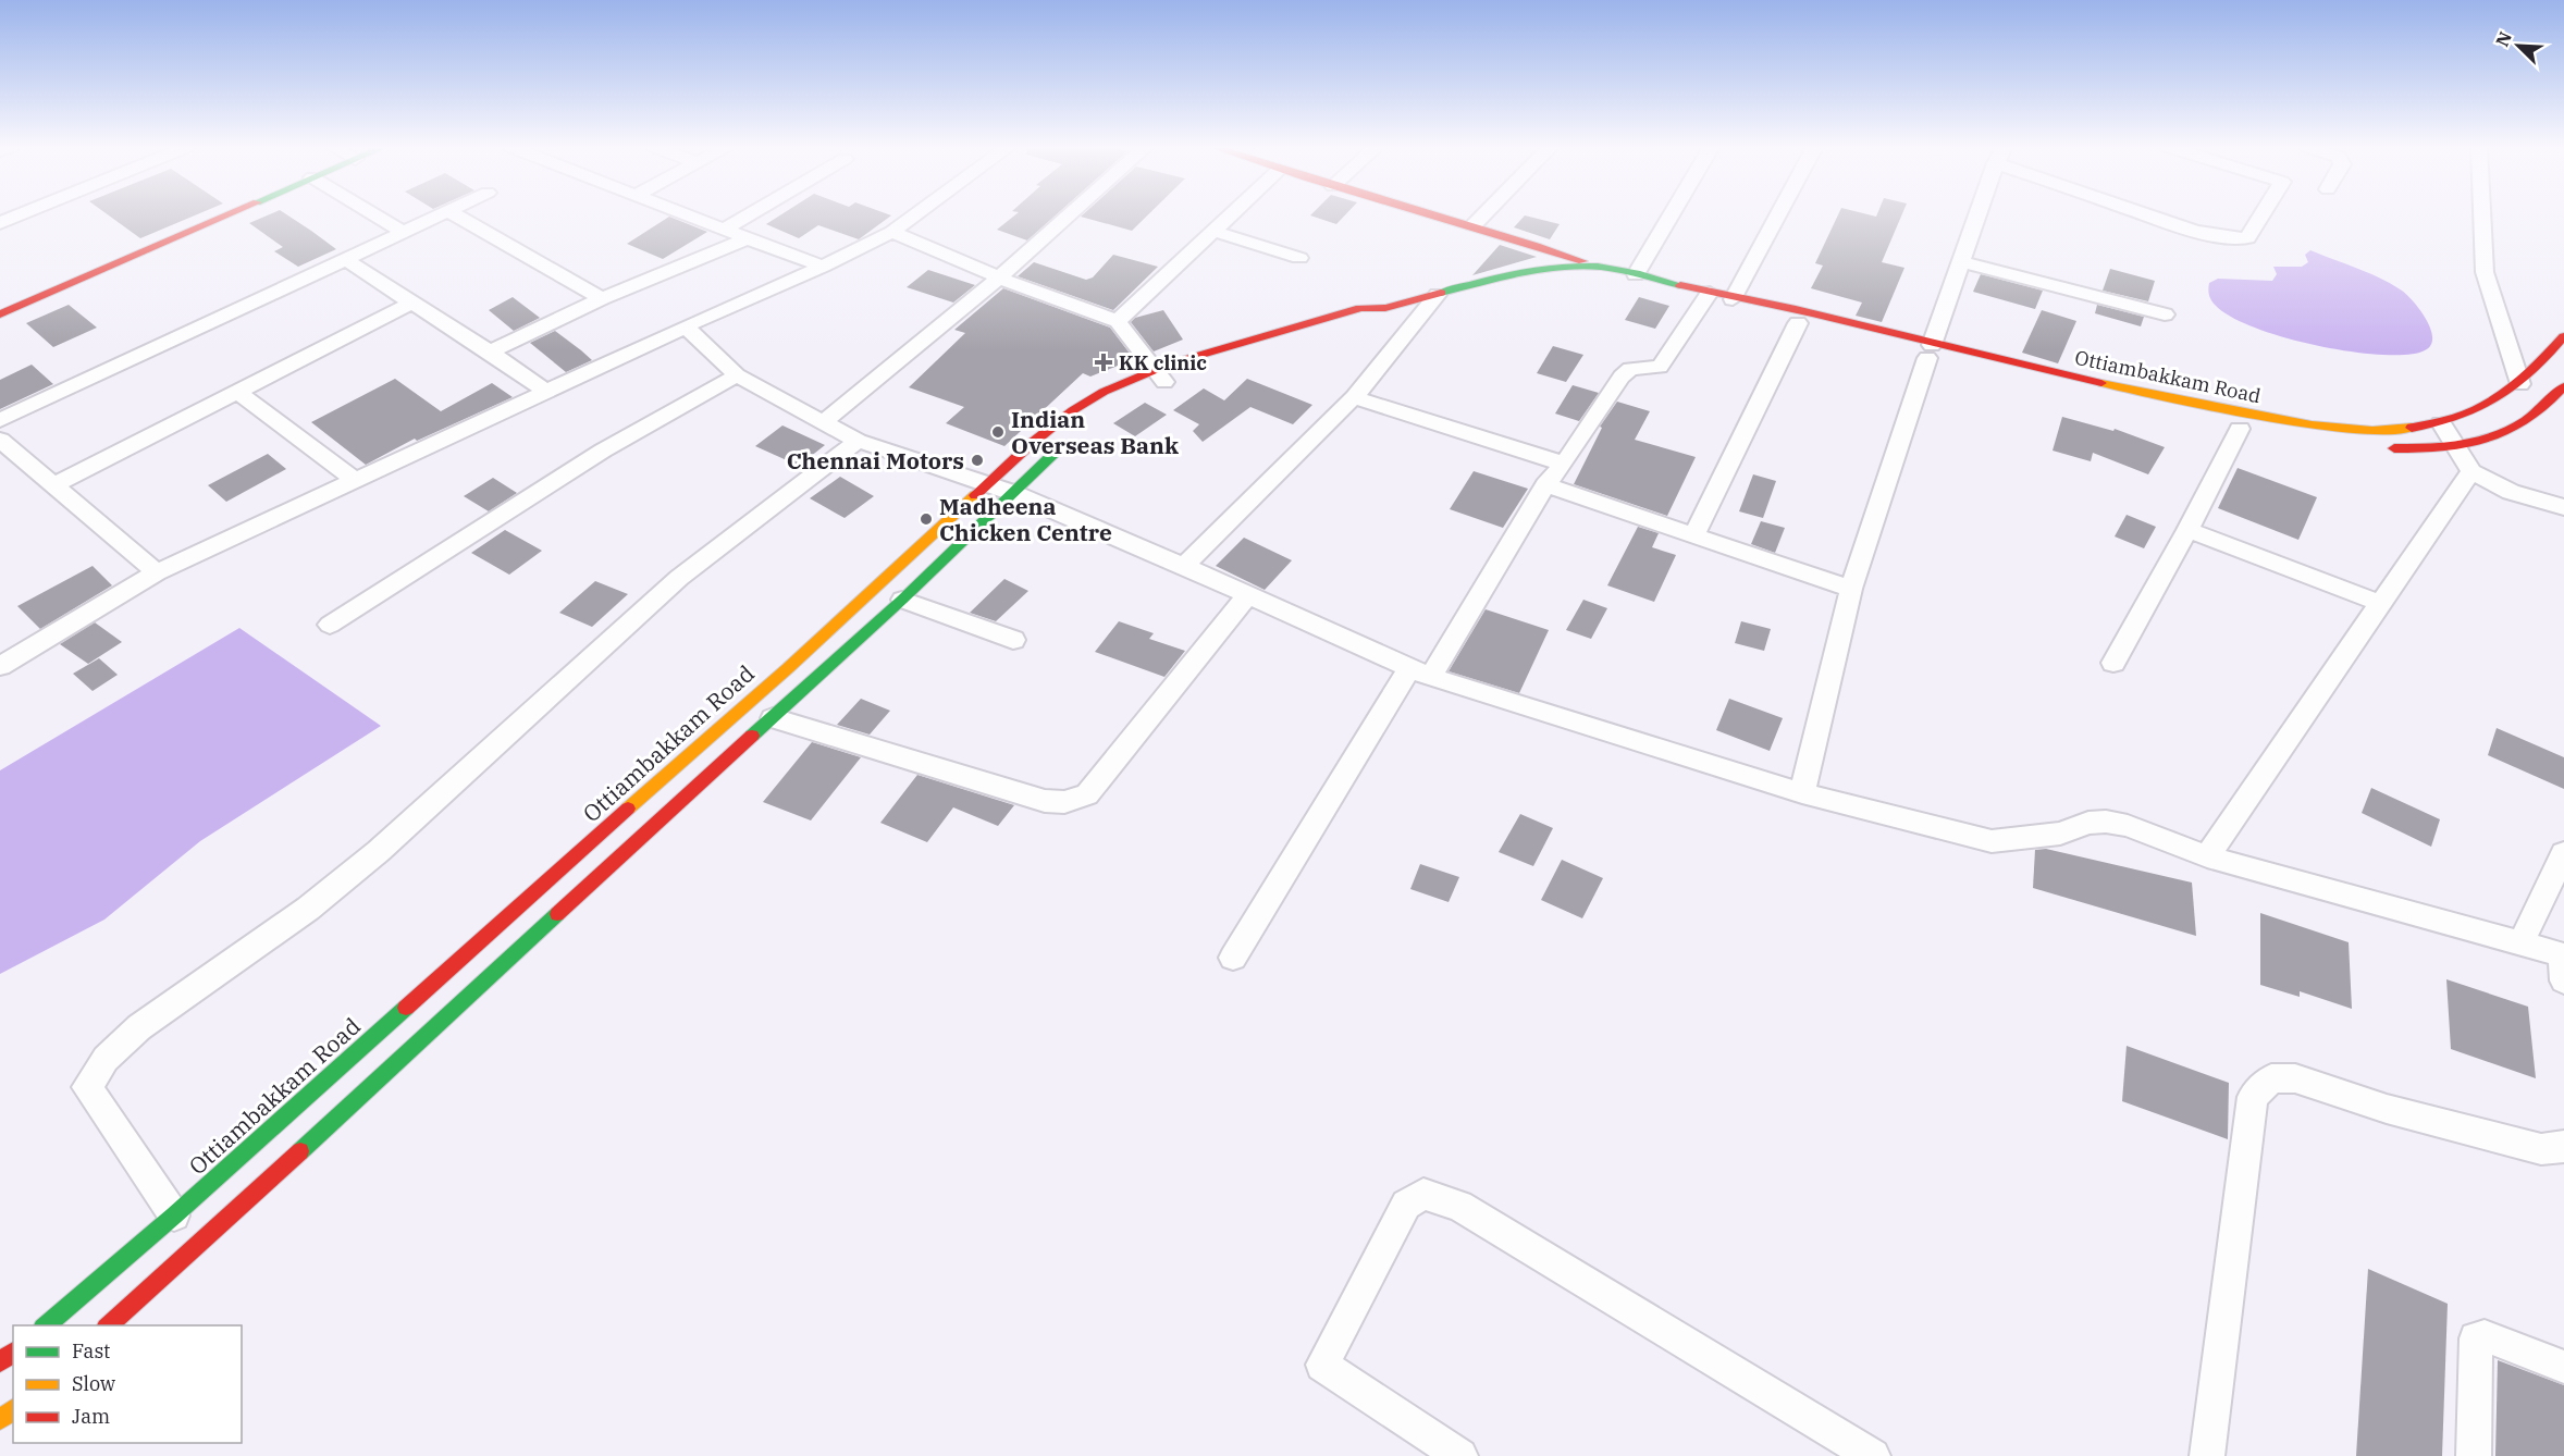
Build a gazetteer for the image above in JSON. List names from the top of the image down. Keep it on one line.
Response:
{"streets":{"street":["Ottiambakkam Road"]},"places":{"health":["KK clinic"],"other":["Indian Overseas Bank","Chennai Motors","Madheena Chicken Centre"]},"legend":["Fast","Slow","Jam"],"north":"top left"}
